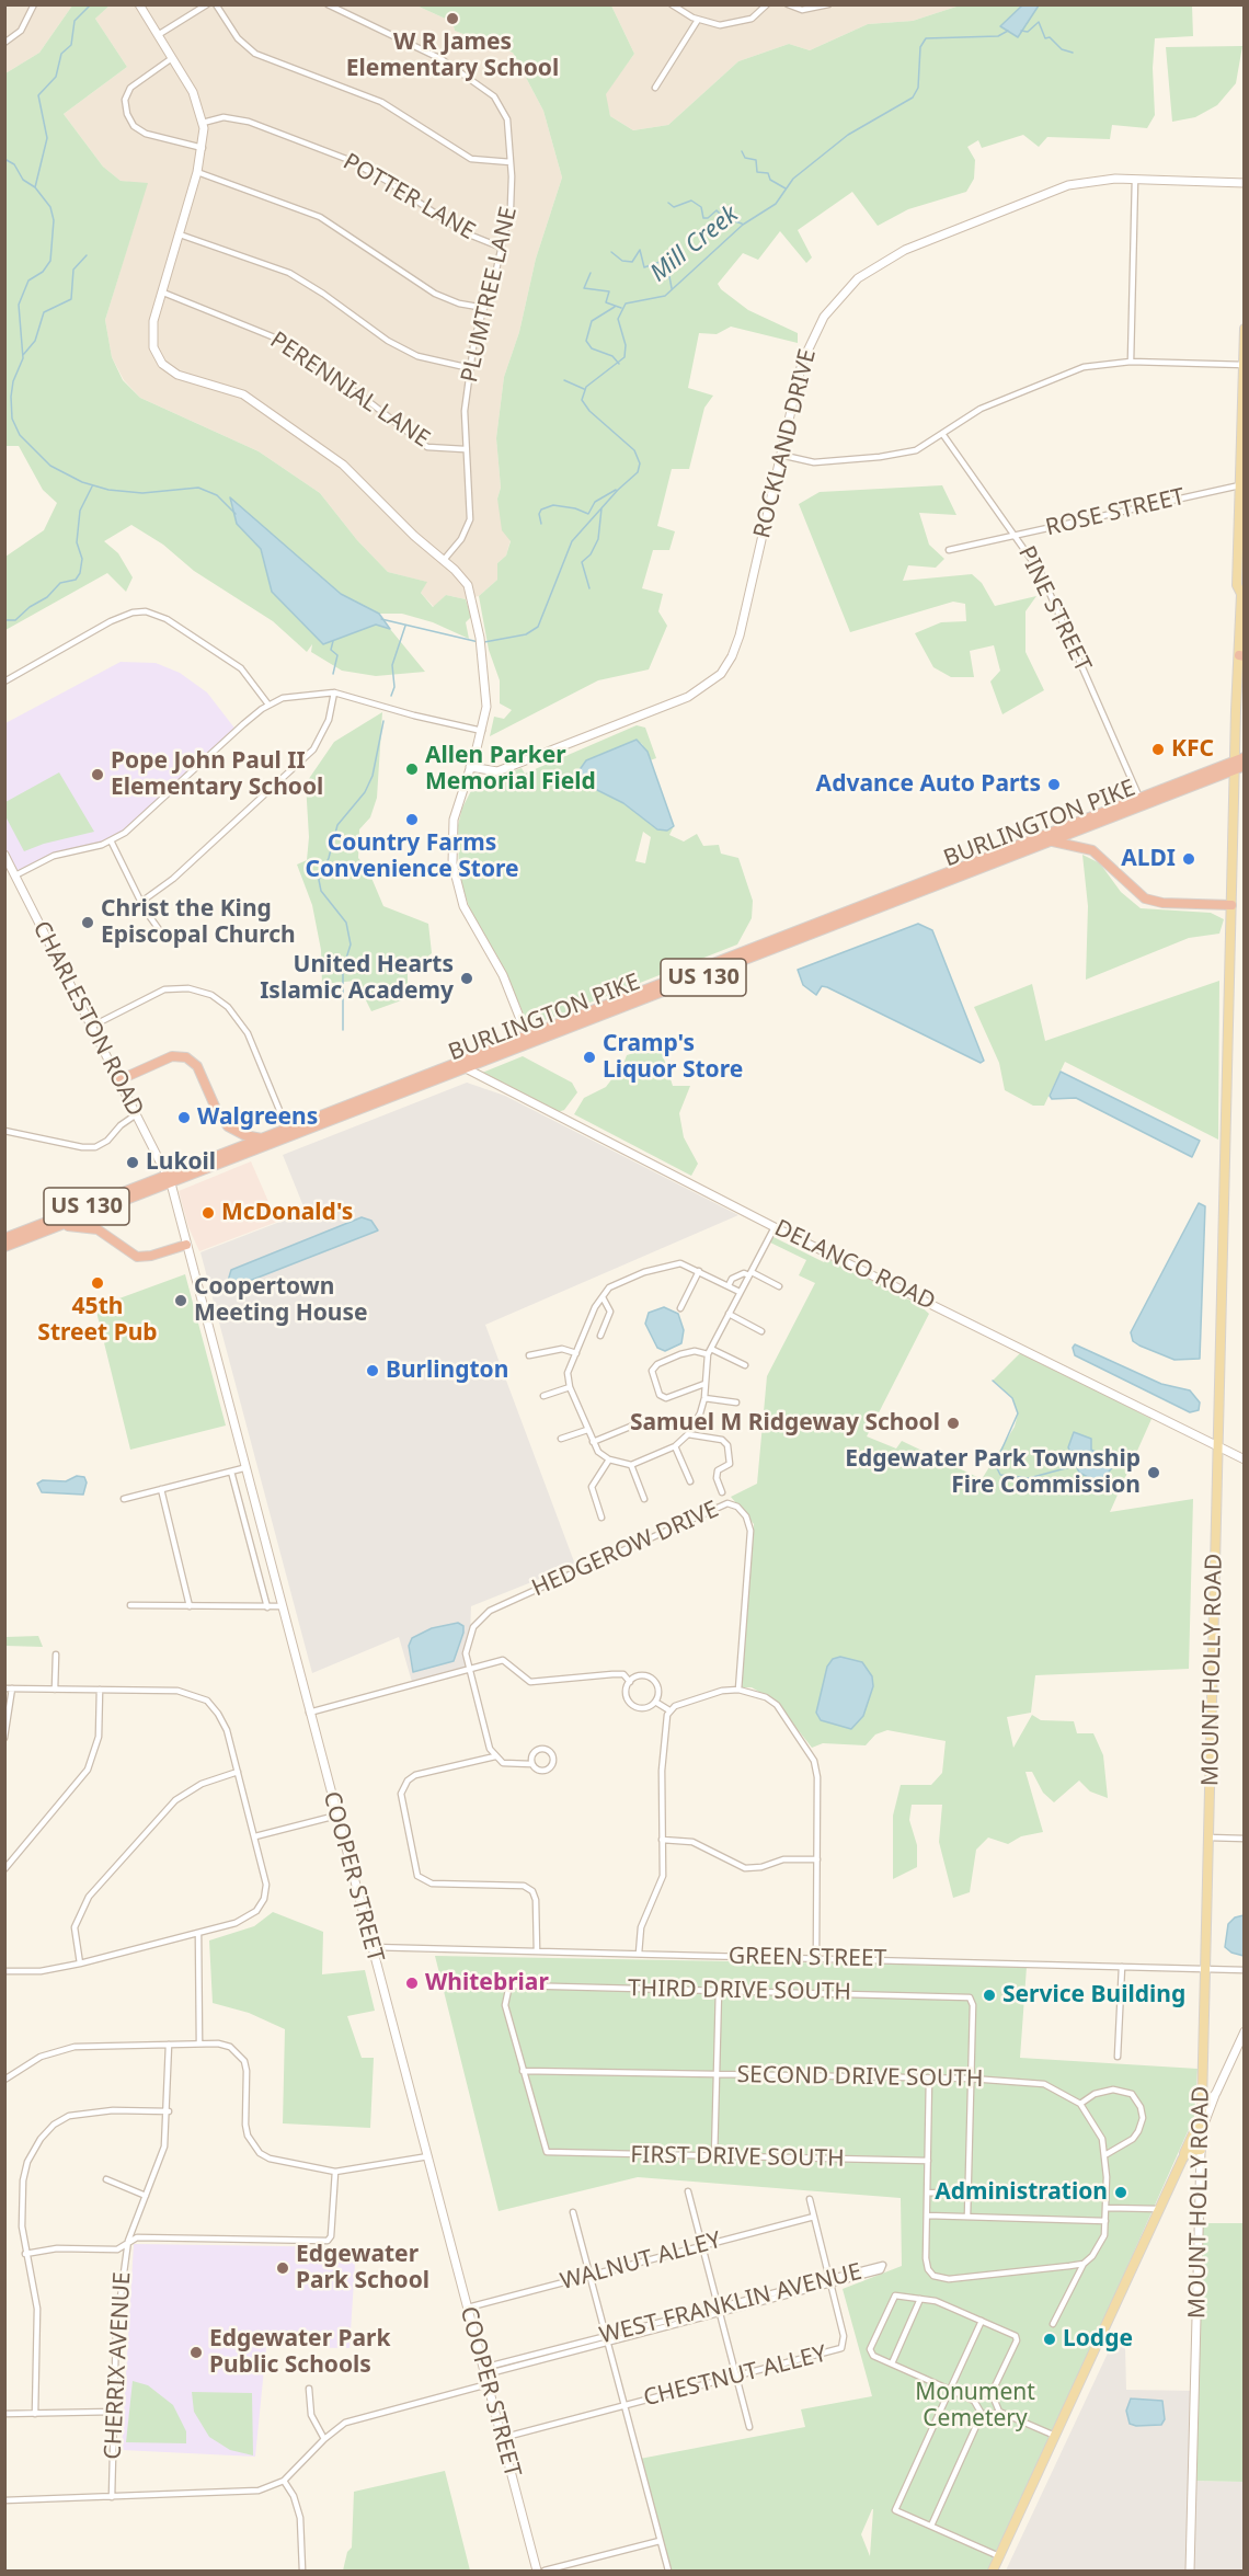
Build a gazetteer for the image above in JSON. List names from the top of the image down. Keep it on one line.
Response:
{"streets":{"highway":["BURLINGTON PIKE","US 130"],"main road":["MOUNT HOLLY ROAD"],"street":["POTTER LANE","PLUMTREE LANE","PERENNIAL LANE","ROCKLAND DRIVE","ROSE STREET","PINE STREET","CHARLESTON ROAD","DELANCO ROAD","HEDGEROW DRIVE","COOPER STREET","GREEN STREET","THIRD DRIVE SOUTH","SECOND DRIVE SOUTH","FIRST DRIVE SOUTH","WALNUT ALLEY","WEST FRANKLIN AVENUE","CHERRIX AVENUE","CHESTNUT ALLEY"]},"crossings":[["POTTER LANE","PLUMTREE LANE"],["PLUMTREE LANE","PERENNIAL LANE"],["ROSE STREET","PINE STREET"],["ROSE STREET","MOUNT HOLLY ROAD"],["PINE STREET","BURLINGTON PIKE"],["BURLINGTON PIKE","CHARLESTON ROAD"],["BURLINGTON PIKE","DELANCO ROAD"],["BURLINGTON PIKE","MOUNT HOLLY ROAD"],["BURLINGTON PIKE","COOPER STREET"],["CHARLESTON ROAD","COOPER STREET"],["DELANCO ROAD","MOUNT HOLLY ROAD"],["MOUNT HOLLY ROAD","GREEN STREET"],["COOPER STREET","GREEN STREET"],["COOPER STREET","WALNUT ALLEY"],["COOPER STREET","WEST FRANKLIN AVENUE"],["COOPER STREET","CHESTNUT ALLEY"],["THIRD DRIVE SOUTH","SECOND DRIVE SOUTH"],["THIRD DRIVE SOUTH","FIRST DRIVE SOUTH"],["SECOND DRIVE SOUTH","FIRST DRIVE SOUTH"],["WEST FRANKLIN AVENUE","CHESTNUT ALLEY"]],"water":["Mill Creek"],"parks":["Monument Cemetery"],"places":["W R James Elementary School","KFC","Allen Parker Memorial Field","Pope John Paul II Elementary School","Advance Auto Parts","Country Farms Convenience Store","ALDI","Christ the King Episcopal Church","United Hearts Islamic Academy","Cramp's Liquor Store","Walgreens","Lukoil","McDonald's","45th Street Pub","Coopertown Meeting House","Burlington","Samuel M Ridgeway School","Edgewater Park Township Fire Commission","Whitebriar","Service Building","Administration","Edgewater Park School","Lodge","Edgewater Park Public Schools"]}
